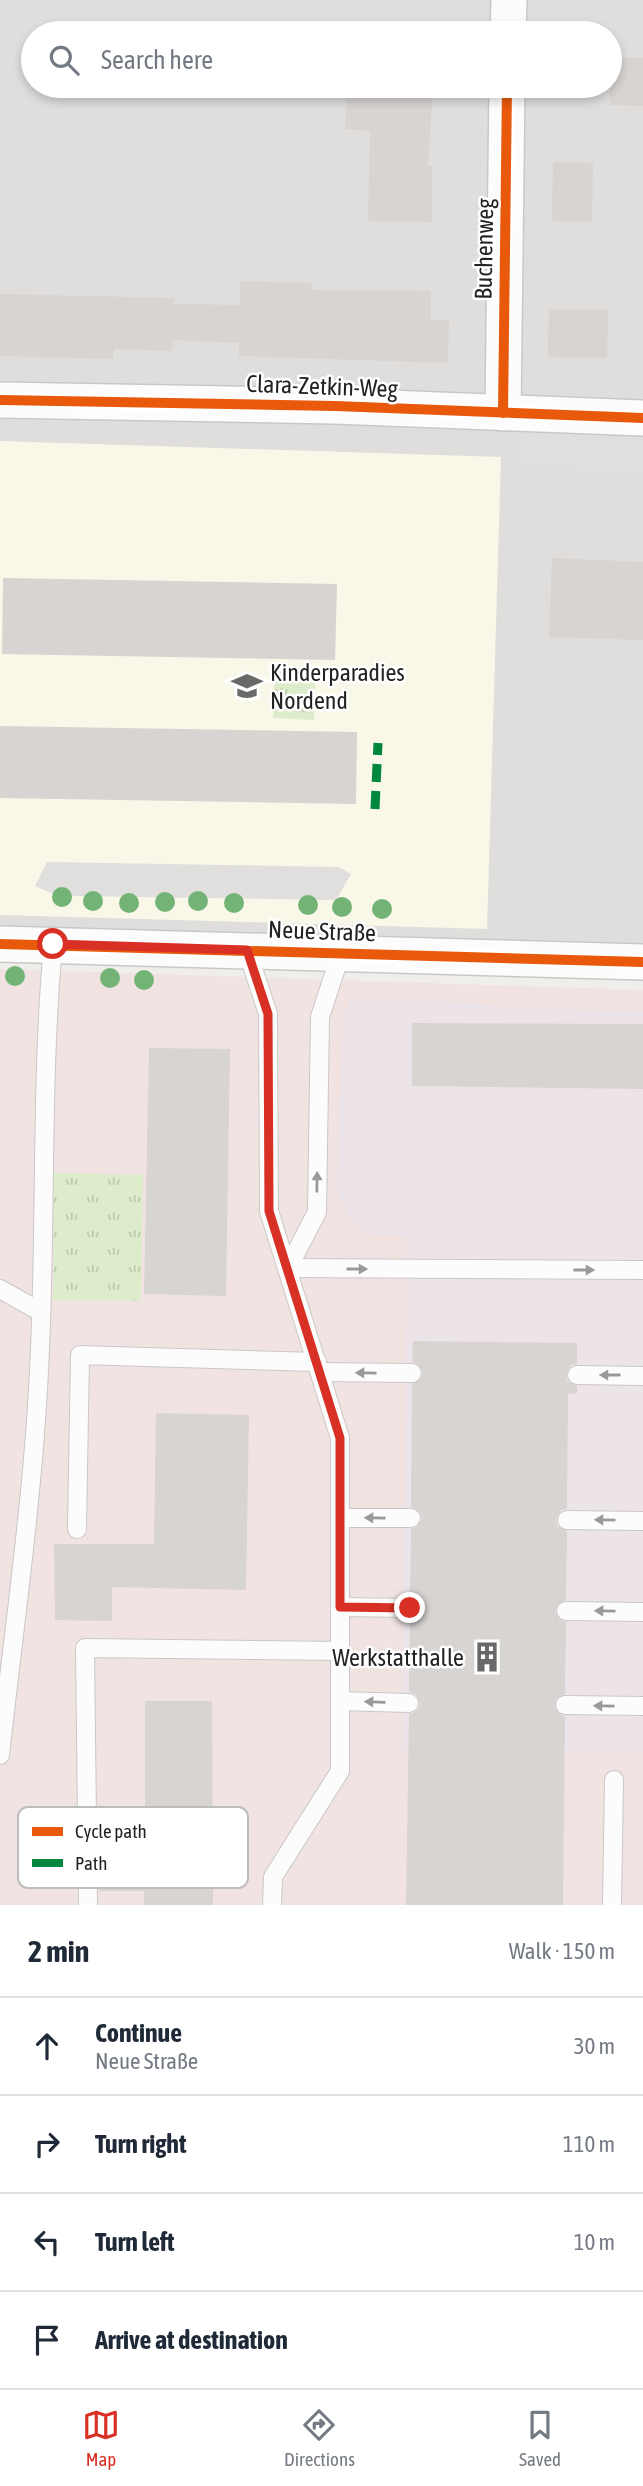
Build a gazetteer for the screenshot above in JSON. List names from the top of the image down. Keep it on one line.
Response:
{"streets":{"street":["Buchenweg","Clara-Zetkin-Weg","Neue Straße"]},"crossings":[["Buchenweg","Clara-Zetkin-Weg"]],"places":{"school or university":["Kinderparadies Nordend"],"building":["Werkstatthalle"]},"legend":["Cycle path","Path"],"page":{"search":"Search here","heading":["2 min","Walk · 150 m"],"list":[["Continue","Neue Straße","30 m"],["Turn right","110 m"],["Turn left","10 m"],"Arrive at destination"],"nav":["Map","Directions","Saved"]}}
